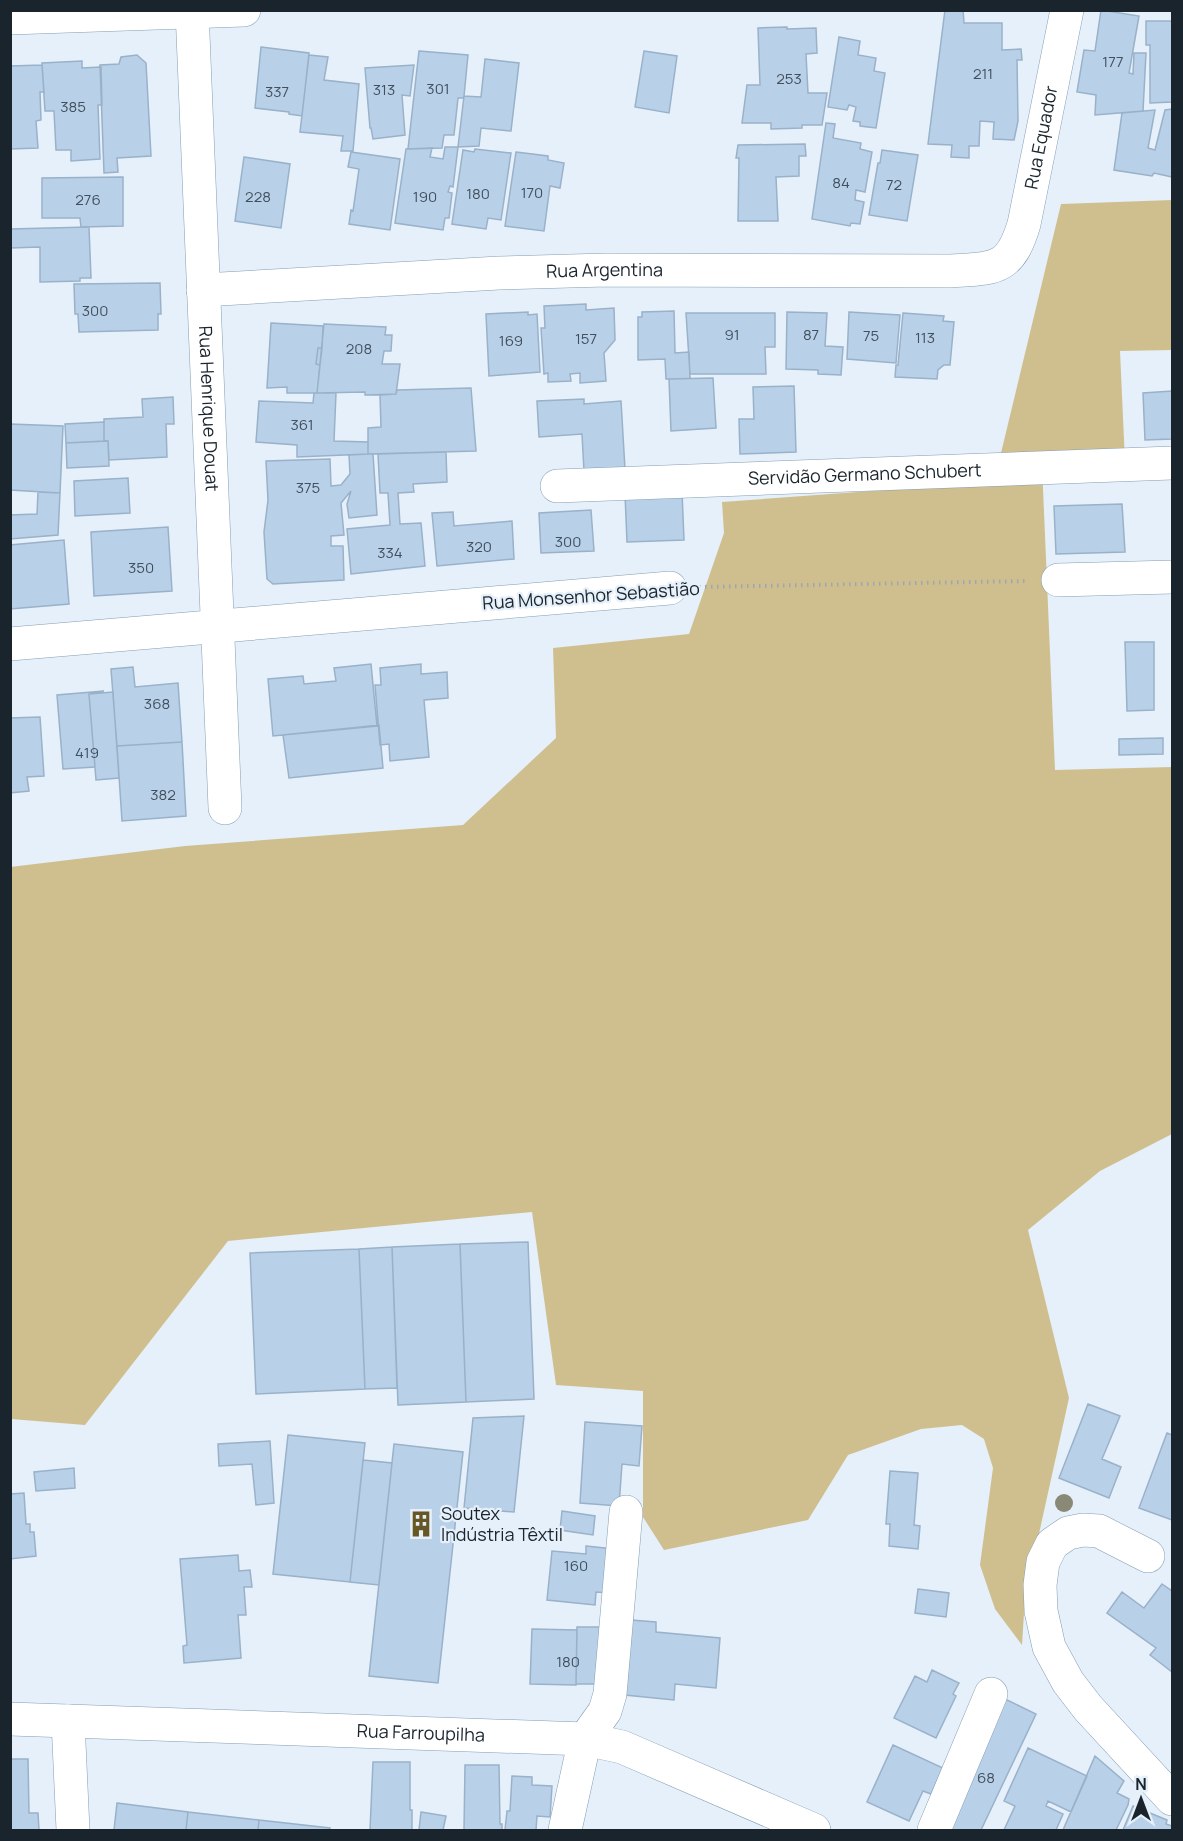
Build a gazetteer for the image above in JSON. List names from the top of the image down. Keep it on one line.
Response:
{"streets":{"street":["Rua Equador","Rua Argentina","Rua Henrique Douat","Servidão Germano Schubert","Rua Monsenhor Sebastião","Rua Farroupilha"]},"crossings":[["Rua Equador","Rua Argentina"],["Rua Argentina","Rua Henrique Douat"],["Rua Henrique Douat","Rua Monsenhor Sebastião"]],"places":{"building":["Soutex Indústria Têxtil"]},"house_numbers":["177","211","253","301","313","337","385","84","72","170","180","228","190","276","300","91","87","75","113","157","169","208","361","375","300","320","334","350","368","419","382","160","180","68"],"north":"top"}
